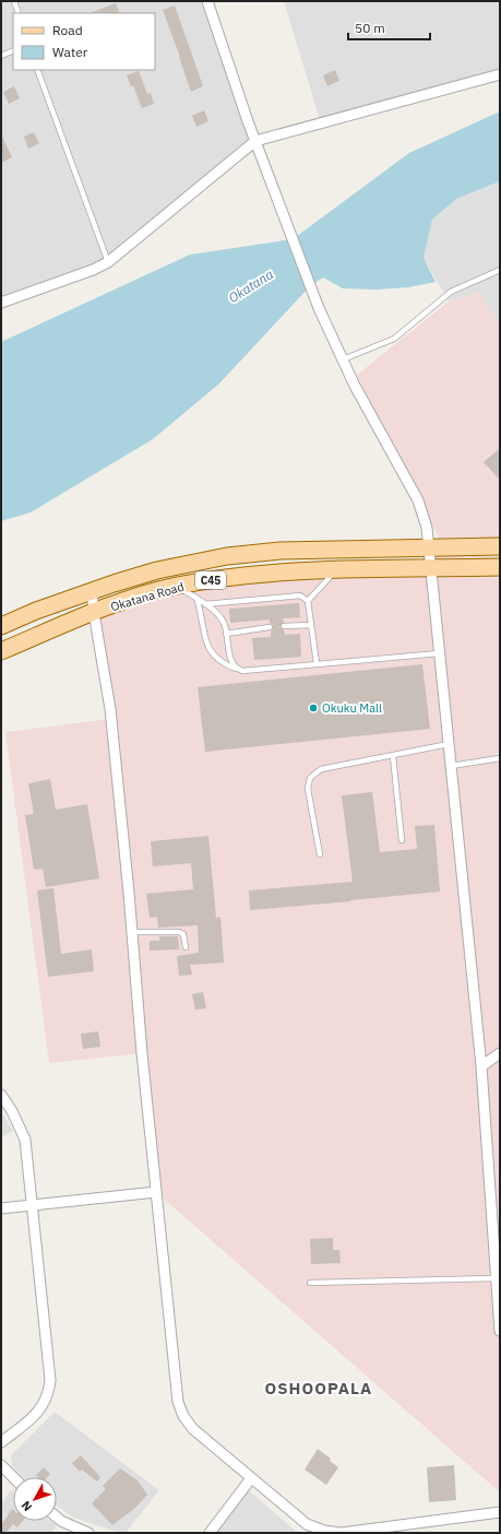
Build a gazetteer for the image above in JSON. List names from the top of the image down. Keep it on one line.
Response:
{"streets":{"main road":["C45","Okatana Road"]},"crossings":[["C45","Okatana Road"]],"districts":["OSHOOPALA"],"water":["Okatana"],"places":["Okuku Mall"],"legend":["Road","Water"],"scale_bar":"50 m","north":"bottom left"}
